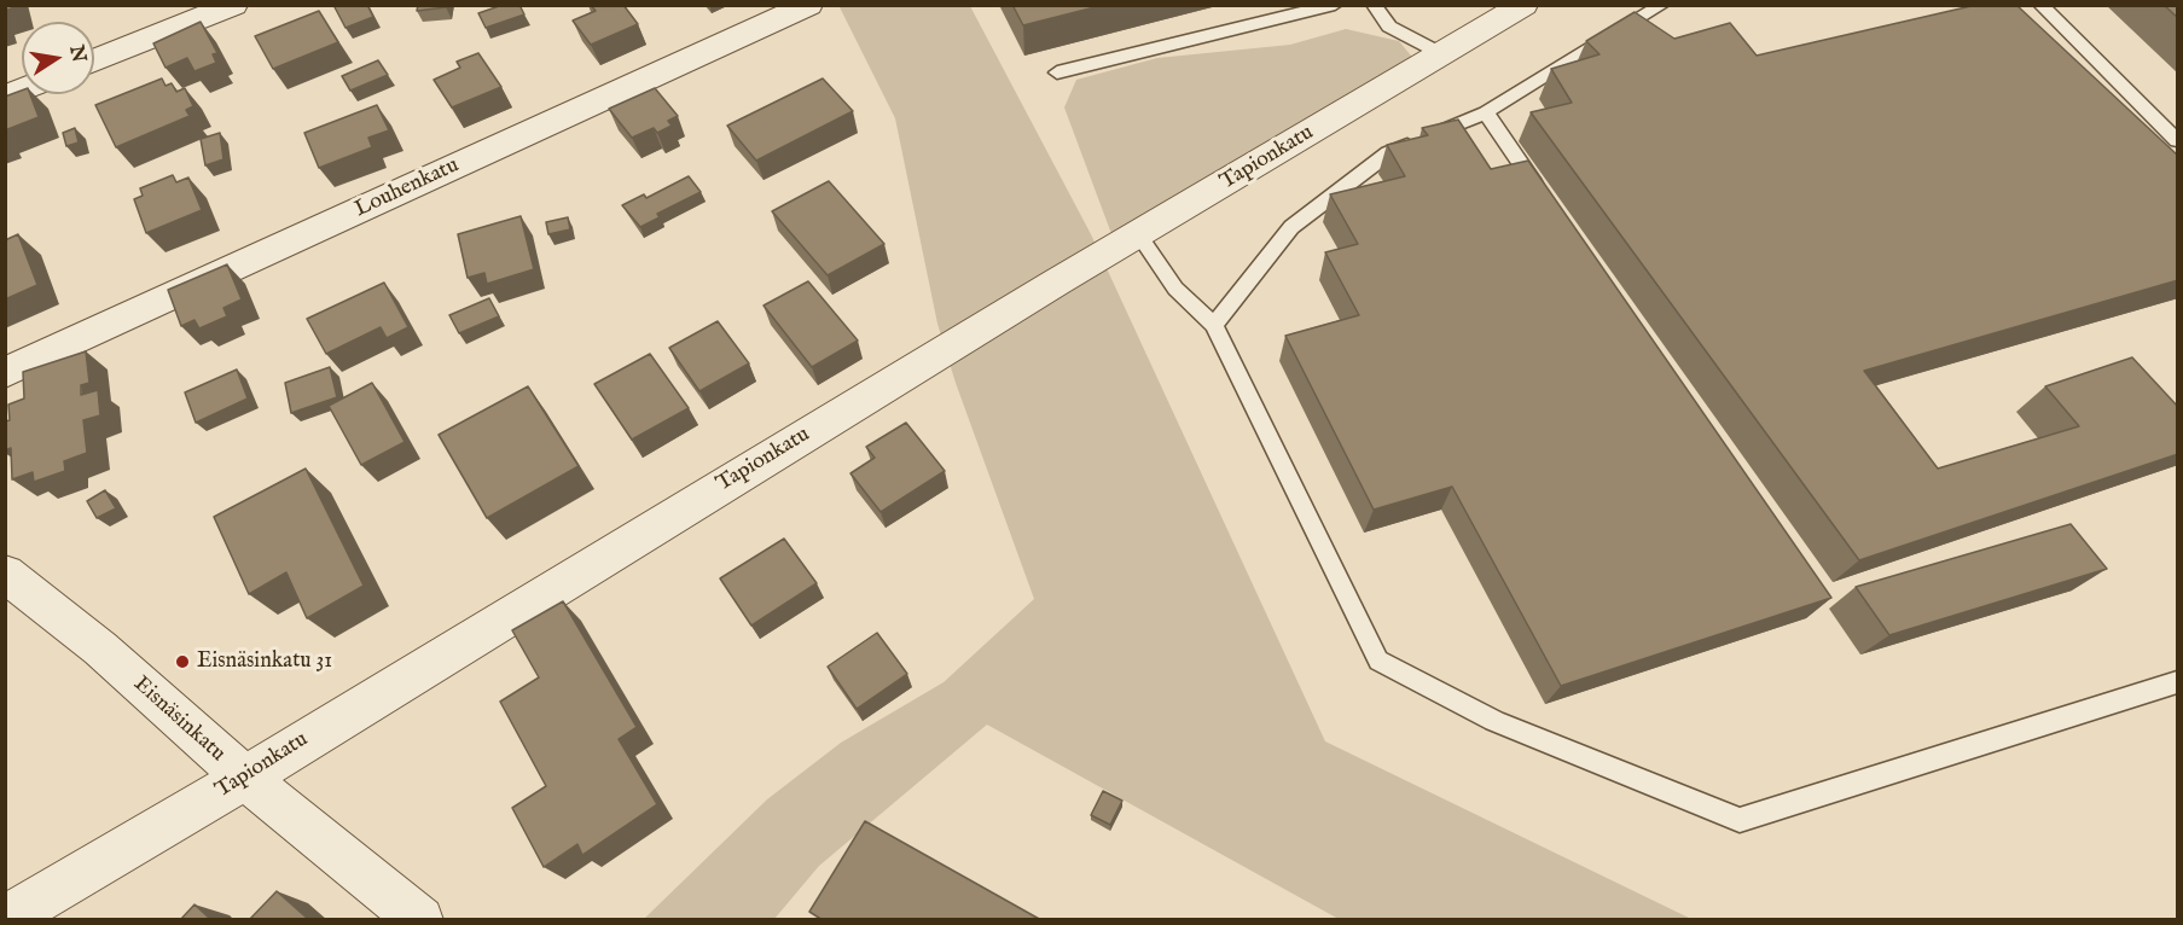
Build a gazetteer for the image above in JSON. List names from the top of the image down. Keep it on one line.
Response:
{"streets":{"street":["Tapionkatu","Louhenkatu","Eisnäsinkatu"]},"crossings":[["Tapionkatu","Eisnäsinkatu"]],"places":["Eisnäsinkatu 31"],"north":"right"}
